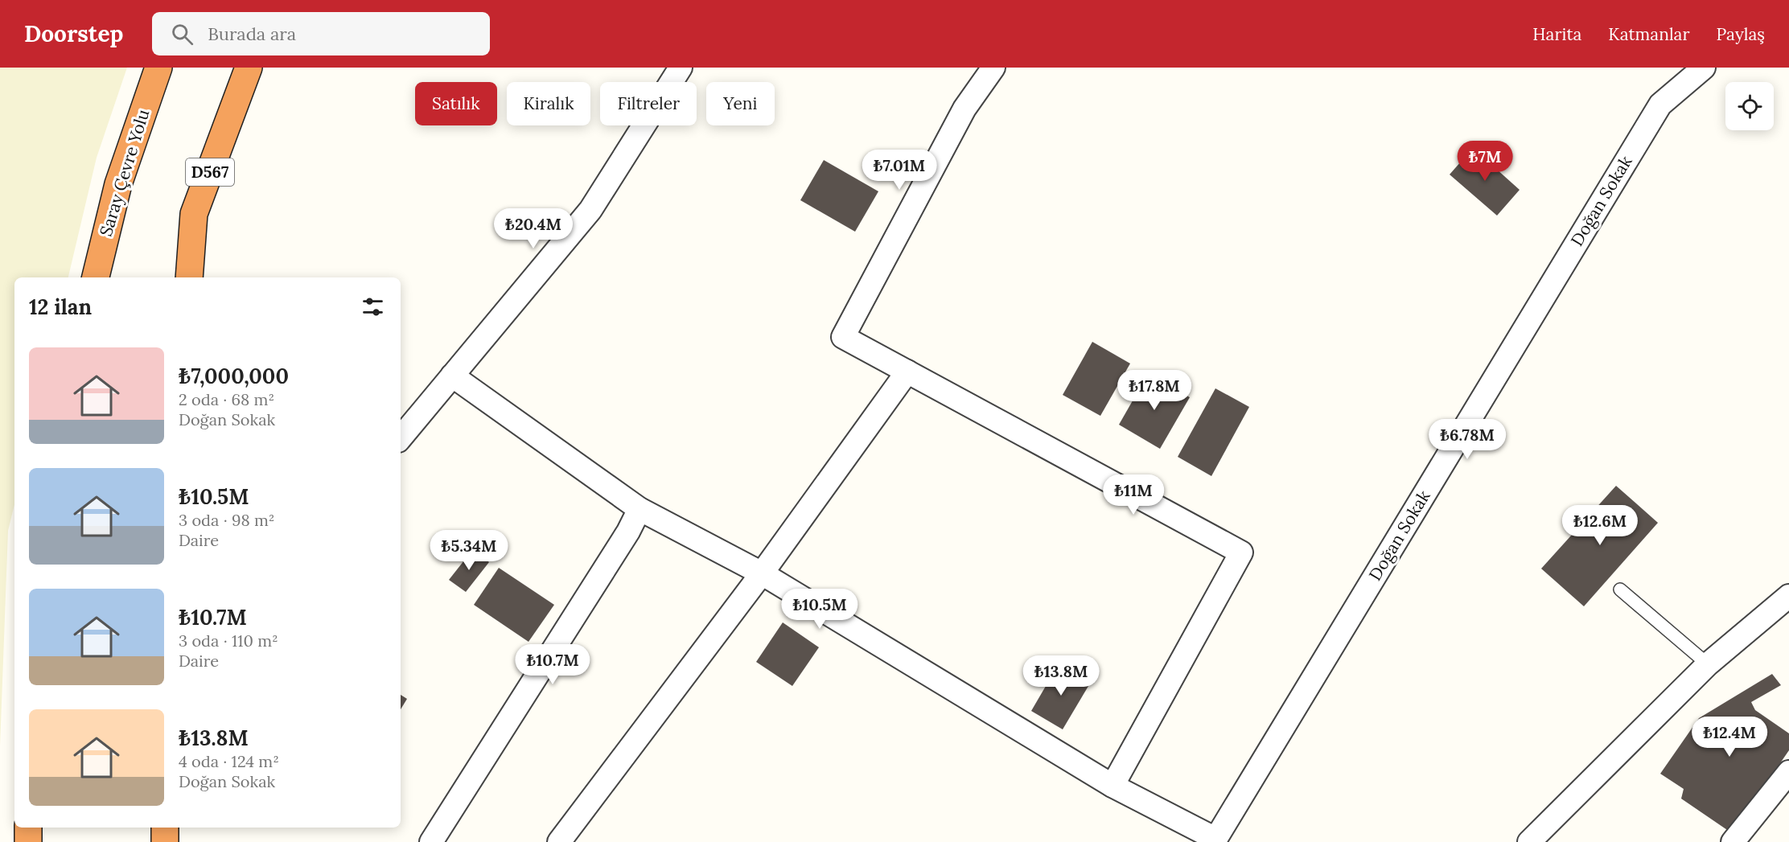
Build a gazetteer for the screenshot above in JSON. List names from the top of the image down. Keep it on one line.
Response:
{"streets":{"highway":["D567","Saray Çevre Yolu"],"street":["Doğan Sokak"]},"page":{"header":"Doorstep","search":"Burada ara","nav":["Harita","Katmanlar","Paylaş"],"chip":["Satılık","Kiralık","Filtreler","Yeni"],"price":["₺7M","₺7.01M","₺20.4M","₺17.8M","₺6.78M","₺11M","₺12.6M","₺5.34M","₺10.5M","₺10.7M","₺13.8M","₺12.4M"],"heading":"12 ilan","list":[{"name":"₺7,000,000","note":"2 oda · 68 m² · Doğan Sokak"},{"name":"₺10.5M","note":"3 oda · 98 m² · Daire"},{"name":"₺10.7M","note":"3 oda · 110 m² · Daire"},{"name":"₺13.8M","note":"4 oda · 124 m² · Doğan Sokak"}]}}
